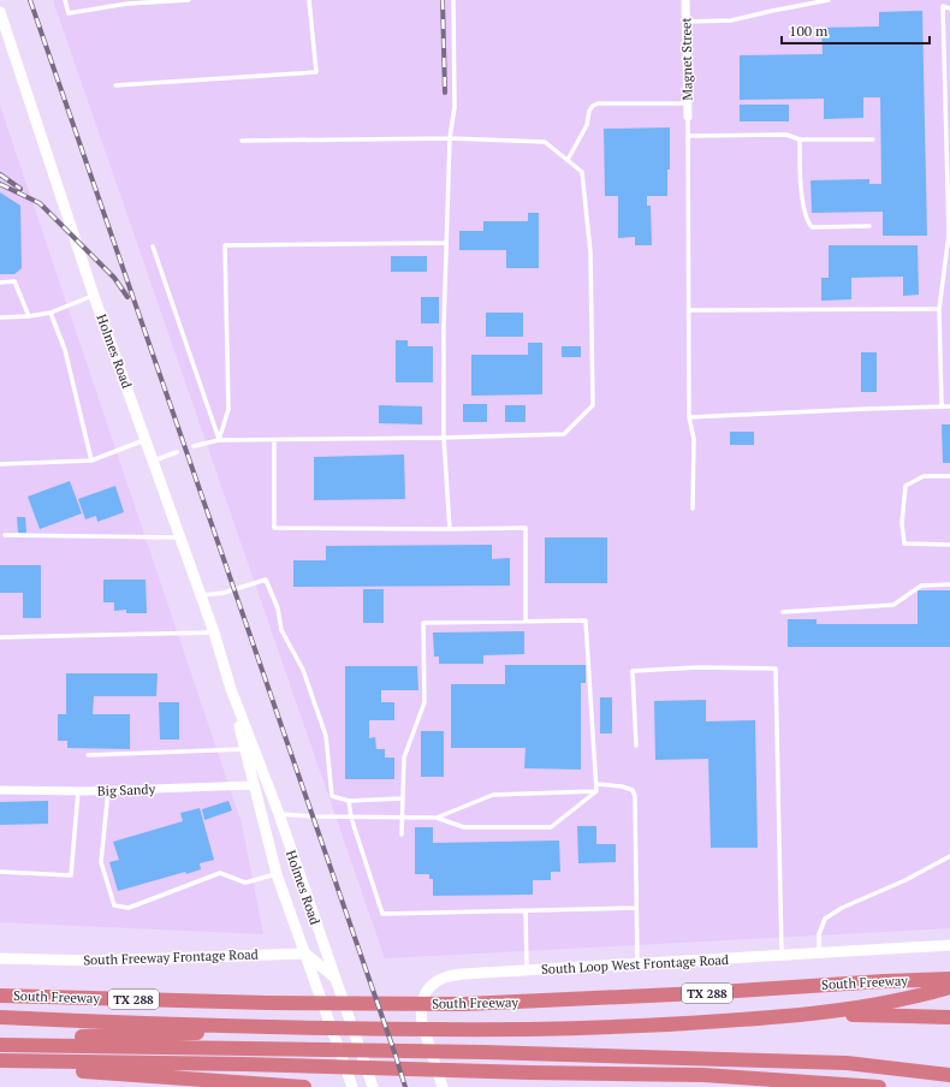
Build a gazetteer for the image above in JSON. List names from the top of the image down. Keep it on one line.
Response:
{"streets":{"highway":["South Freeway","TX 288"],"main road":["Holmes Road","South Freeway Frontage Road","South Loop West Frontage Road"],"street":["Magnet Street","Big Sandy"]},"crossings":[["Holmes Road","Big Sandy"],["Holmes Road","South Freeway Frontage Road"]],"scale_bar":"100 m"}
